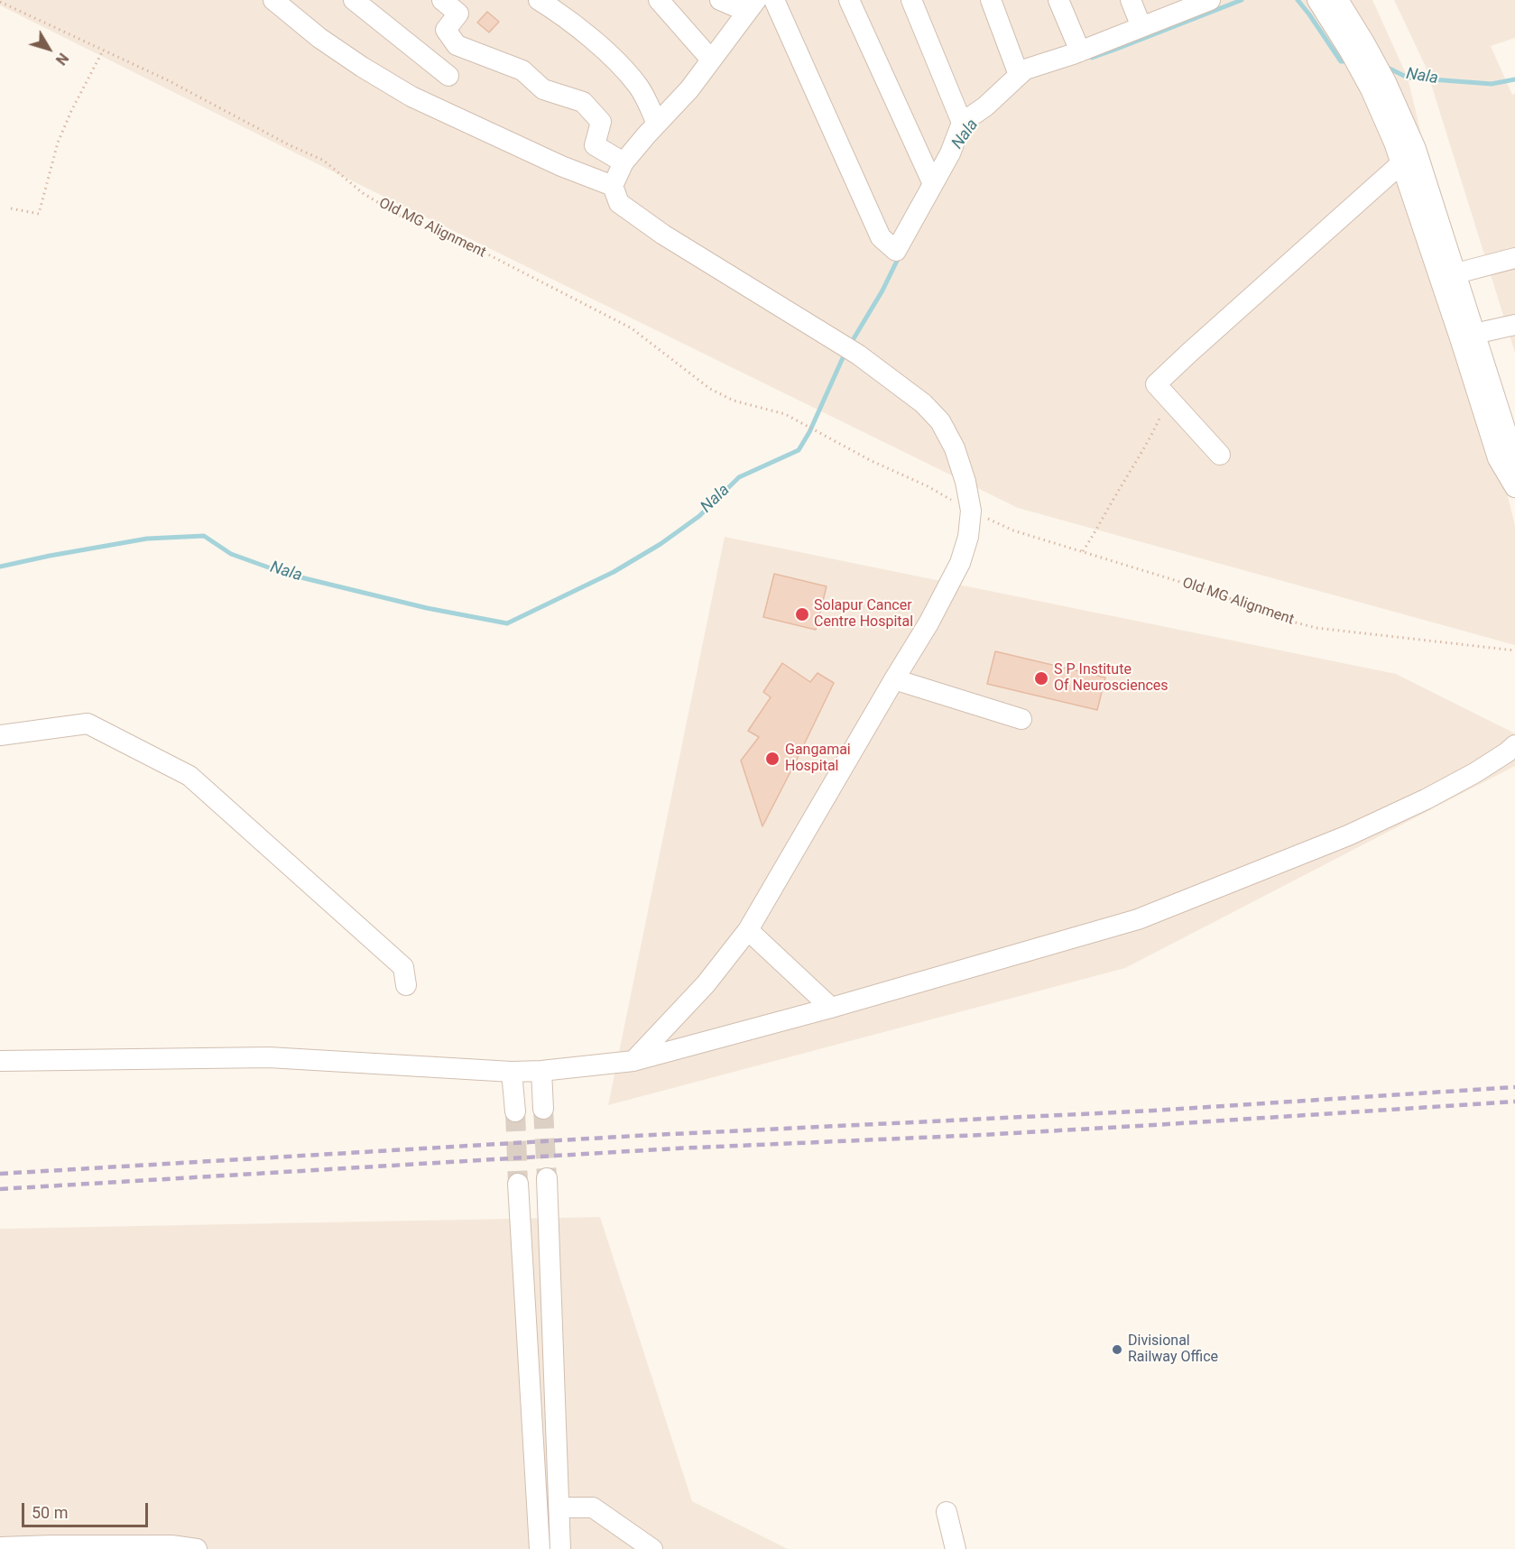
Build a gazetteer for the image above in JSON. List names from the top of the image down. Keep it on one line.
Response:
{"streets":{"path":["Old MG Alignment"]},"water":["Nala"],"places":["Solapur Cancer Centre Hospital","S P Institute Of Neurosciences","Gangamai Hospital","Divisional Railway Office"],"scale_bar":"50 m","north":"bottom right"}
